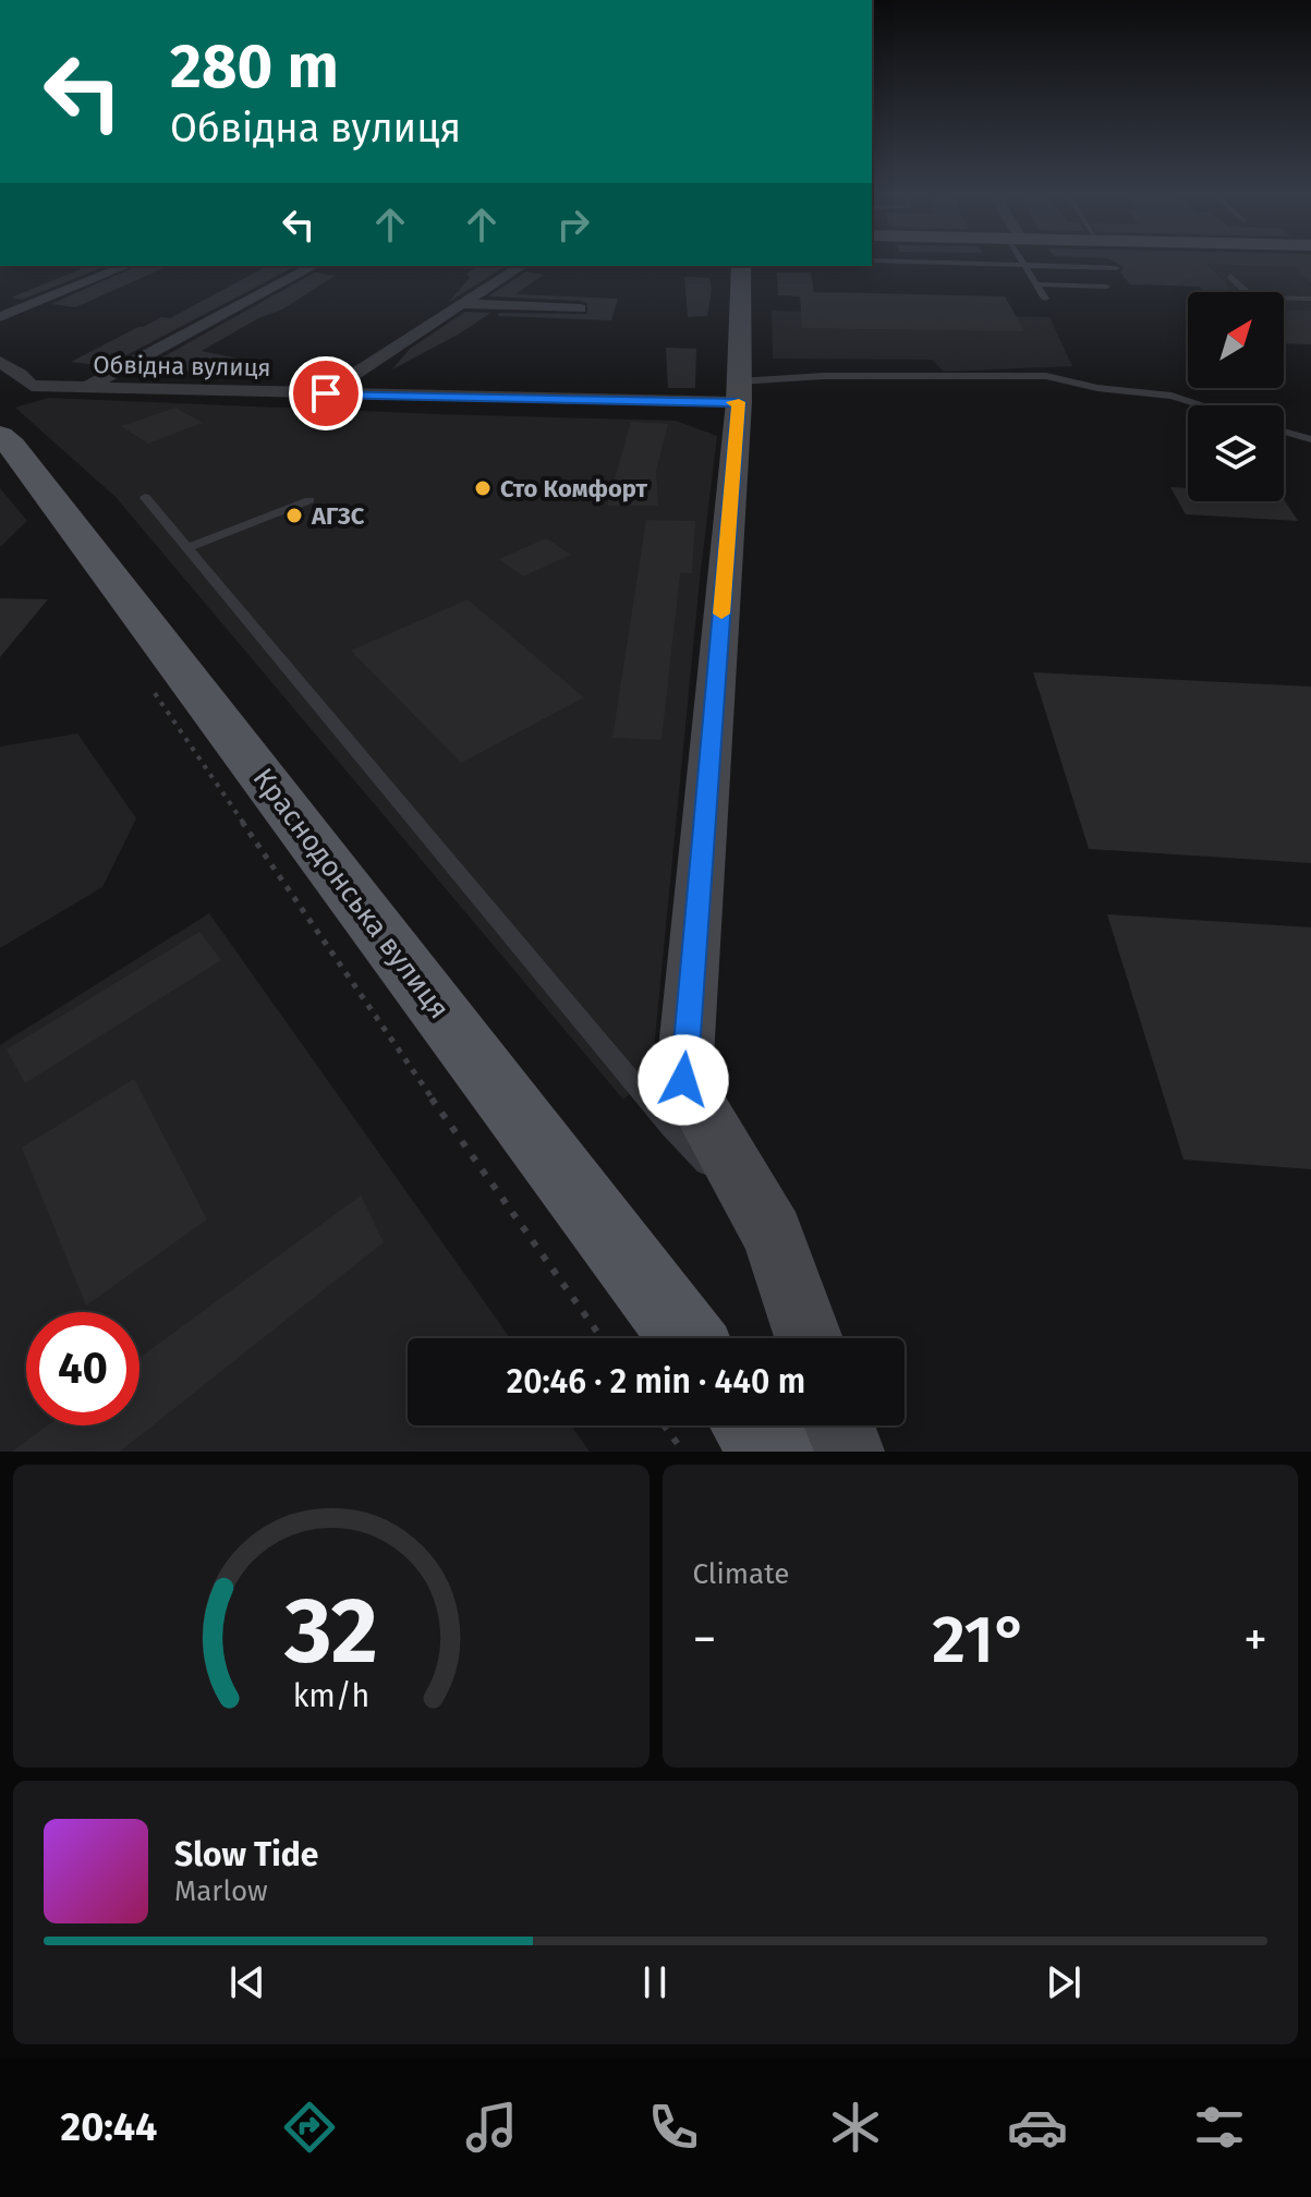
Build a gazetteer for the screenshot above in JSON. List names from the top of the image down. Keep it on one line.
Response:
{"streets":{"main road":["Краснодонська вулиця"],"street":["Обвідна вулиця"]},"places":["Сто Комфорт","АГЗС"],"north":"top right","page":{"turn":["280 m","Обвідна вулиця"],"limit":"40","trip":"20:46 · 2 min · 440 m","tile":"Climate","heat":["−","21°","+"],"song":["Slow Tide","Marlow"],"tabs":"20:44","gauge":["32","km/h"]}}
